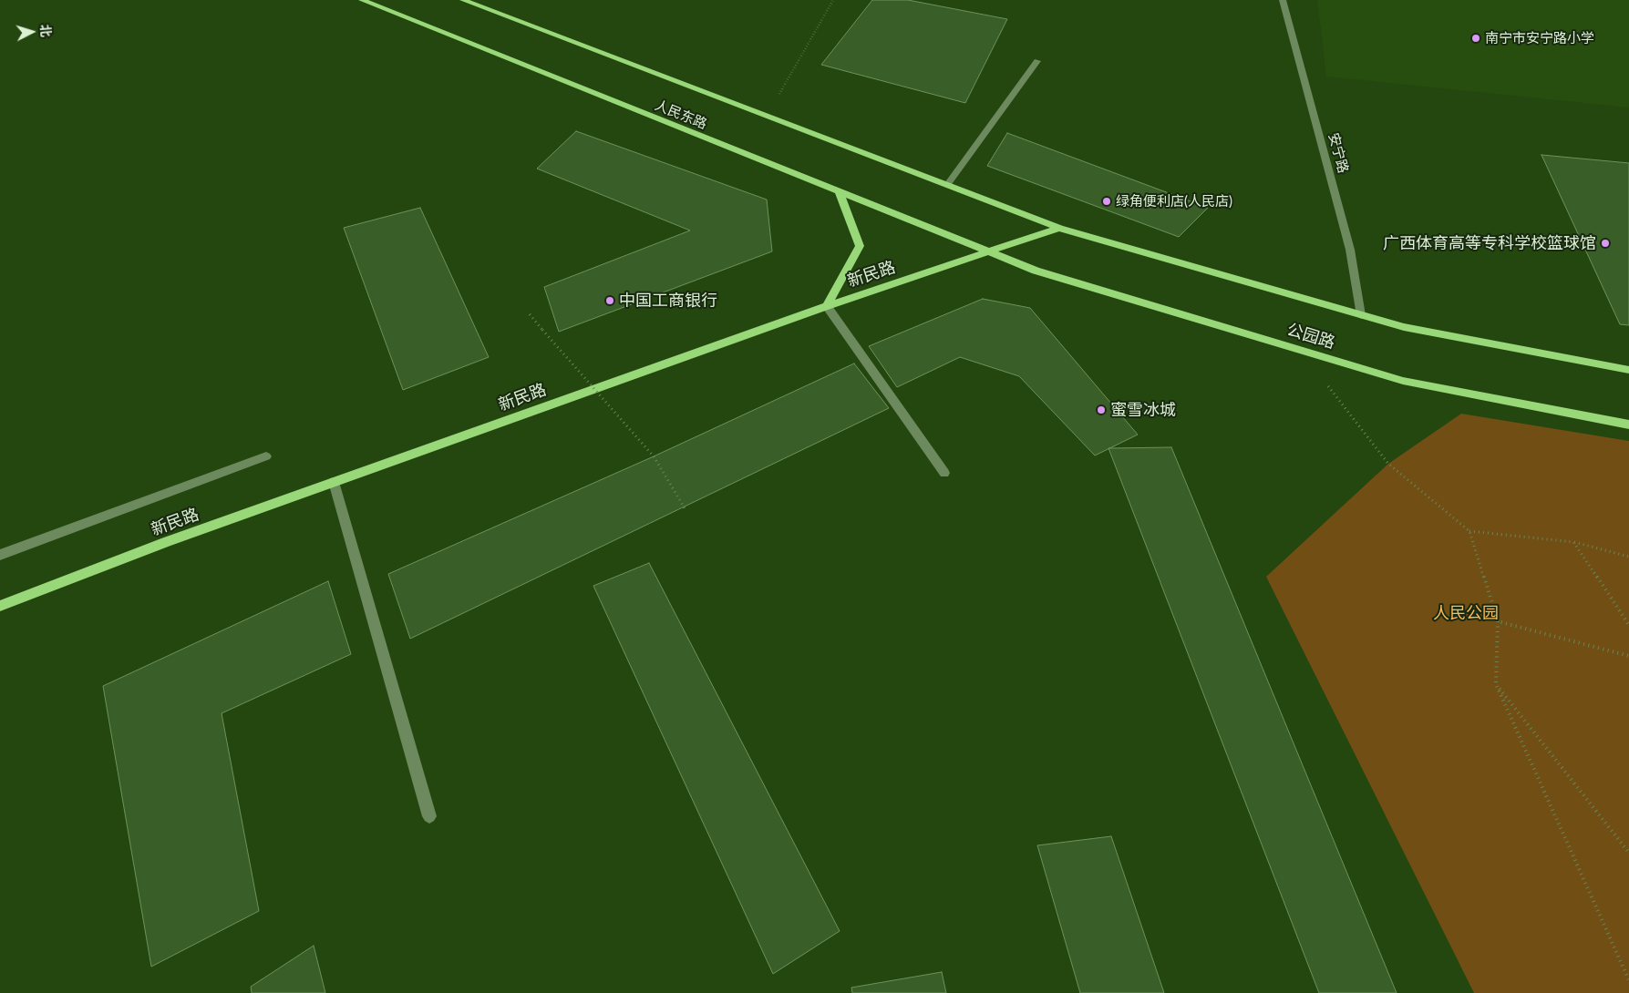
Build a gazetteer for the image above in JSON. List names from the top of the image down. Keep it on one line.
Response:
{"streets":{"main road":["人民东路","新民路","公园路"],"street":["安宁路"]},"crossings":[["人民东路","新民路"],["人民东路","公园路"],["新民路","公园路"]],"parks":["人民公园"],"places":["南宁市安宁路小学","绿角便利店(人民店)","广西体育高等专科学校篮球馆","中国工商银行","蜜雪冰城"],"north":"right"}
